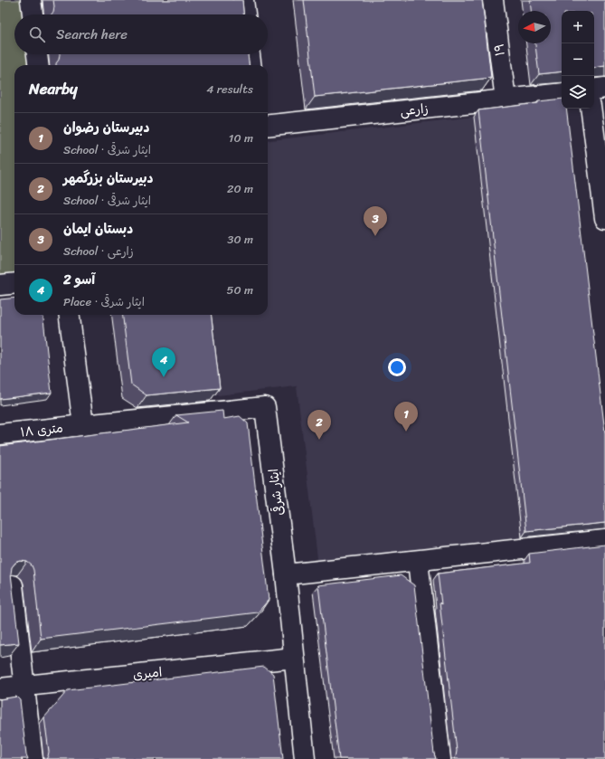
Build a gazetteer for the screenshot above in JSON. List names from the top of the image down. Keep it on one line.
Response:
{"streets":{"street":["۱۹","زارعی","۱۸ متری","ایثار شرقی","امیری"]},"crossings":[["۱۹","زارعی"],["۱۸ متری","ایثار شرقی"],["ایثار شرقی","امیری"]],"north":"left","page":{"map_buttons":["+","−"],"search":"Search here","heading":["Nearby","4 results"],"list":[{"mark":"1","name":"دبیرستان رضوان","note":"School · ایثار شرقی","value":"10 m"},{"mark":"2","name":"دبیرستان بزرگمهر","note":"School · ایثار شرقی","value":"20 m"},{"mark":"3","name":"دبستان ایمان","note":"School · زارعی","value":"30 m"},{"mark":"4","name":"آسو 2","note":"Place · ایثار شرقی","value":"50 m"}],"pins":["3","4","1","2"]}}
